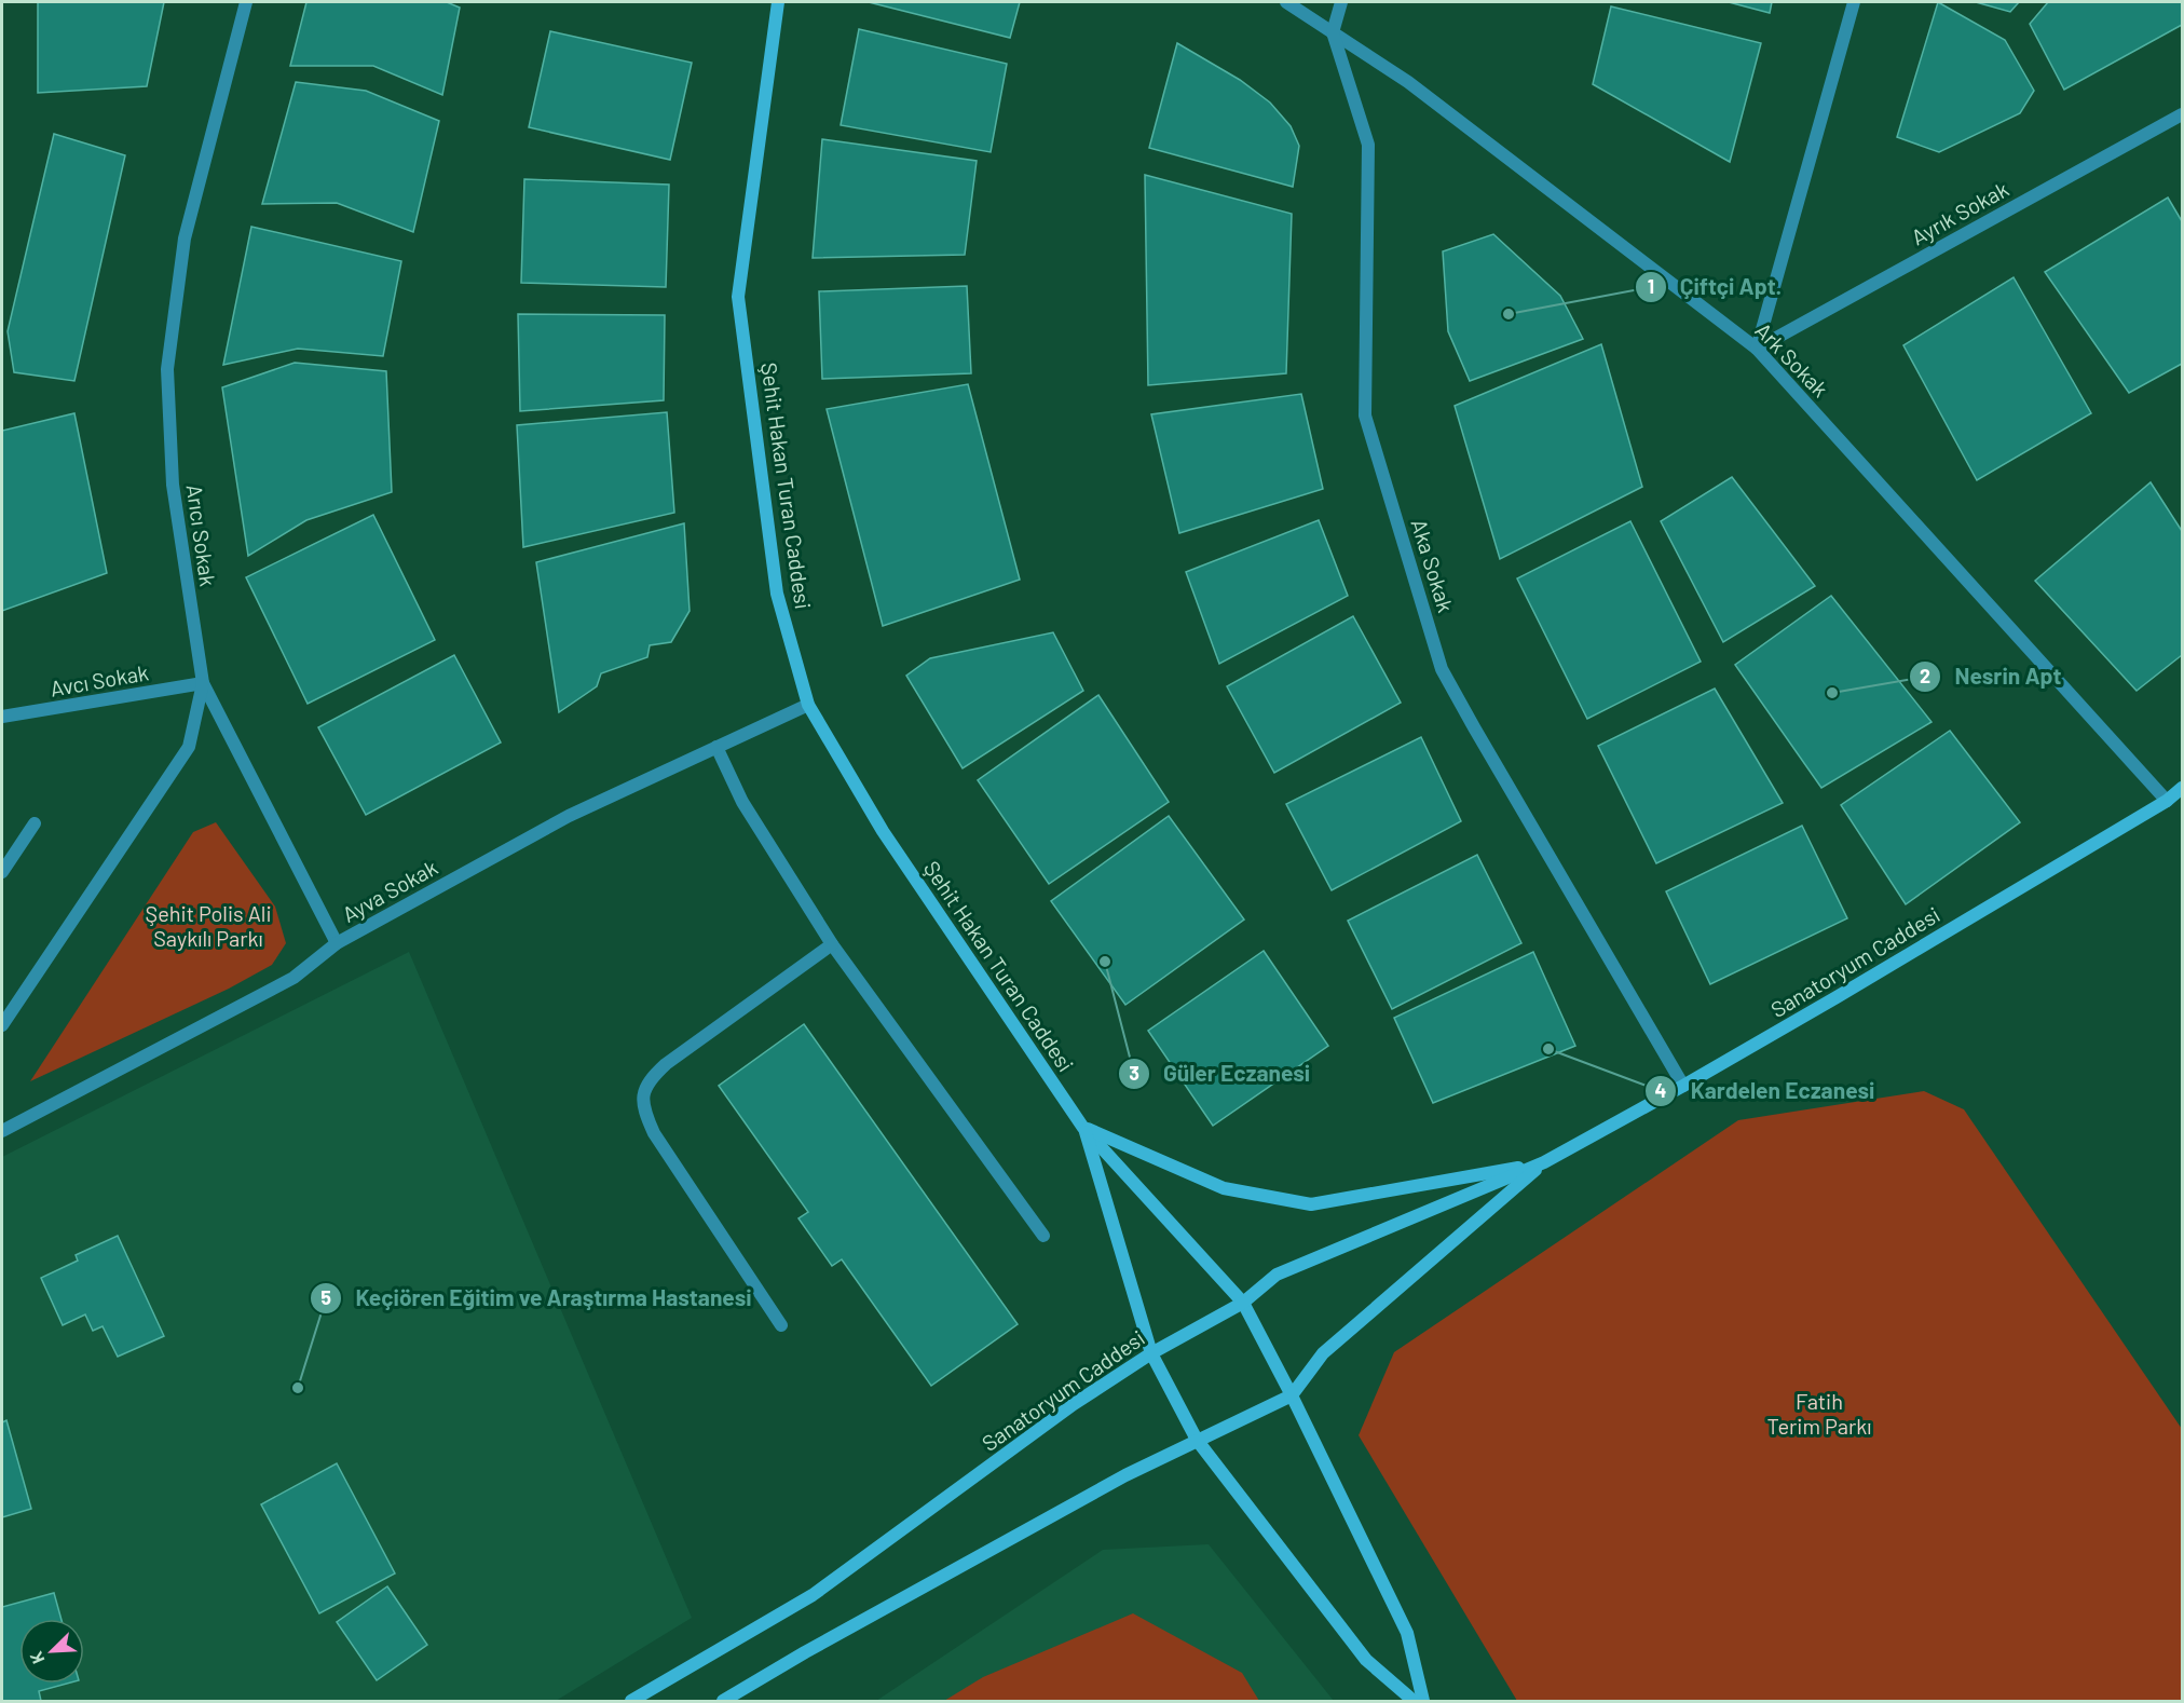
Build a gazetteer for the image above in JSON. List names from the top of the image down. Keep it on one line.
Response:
{"streets":{"main road":["Şehit Hakan Turan Caddesi","Sanatoryum Caddesi"],"street":["Ayrık Sokak","Ark Sokak","Arıcı Sokak","Aka Sokak","Avcı Sokak","Ayva Sokak"]},"crossings":[["Ayrık Sokak","Ark Sokak"],["Ark Sokak","Aka Sokak"],["Ark Sokak","Sanatoryum Caddesi"],["Şehit Hakan Turan Caddesi","Ayva Sokak"],["Arıcı Sokak","Avcı Sokak"],["Aka Sokak","Sanatoryum Caddesi"]],"parks":["Şehit Polis Ali Saykılı Parkı","Fatih Terim Parkı"],"places":["Çiftçi Apt.","Nesrin Apt","Güler Eczanesi","Kardelen Eczanesi","Keçiören Eğitim ve Araştırma Hastanesi"],"north":"bottom left"}
